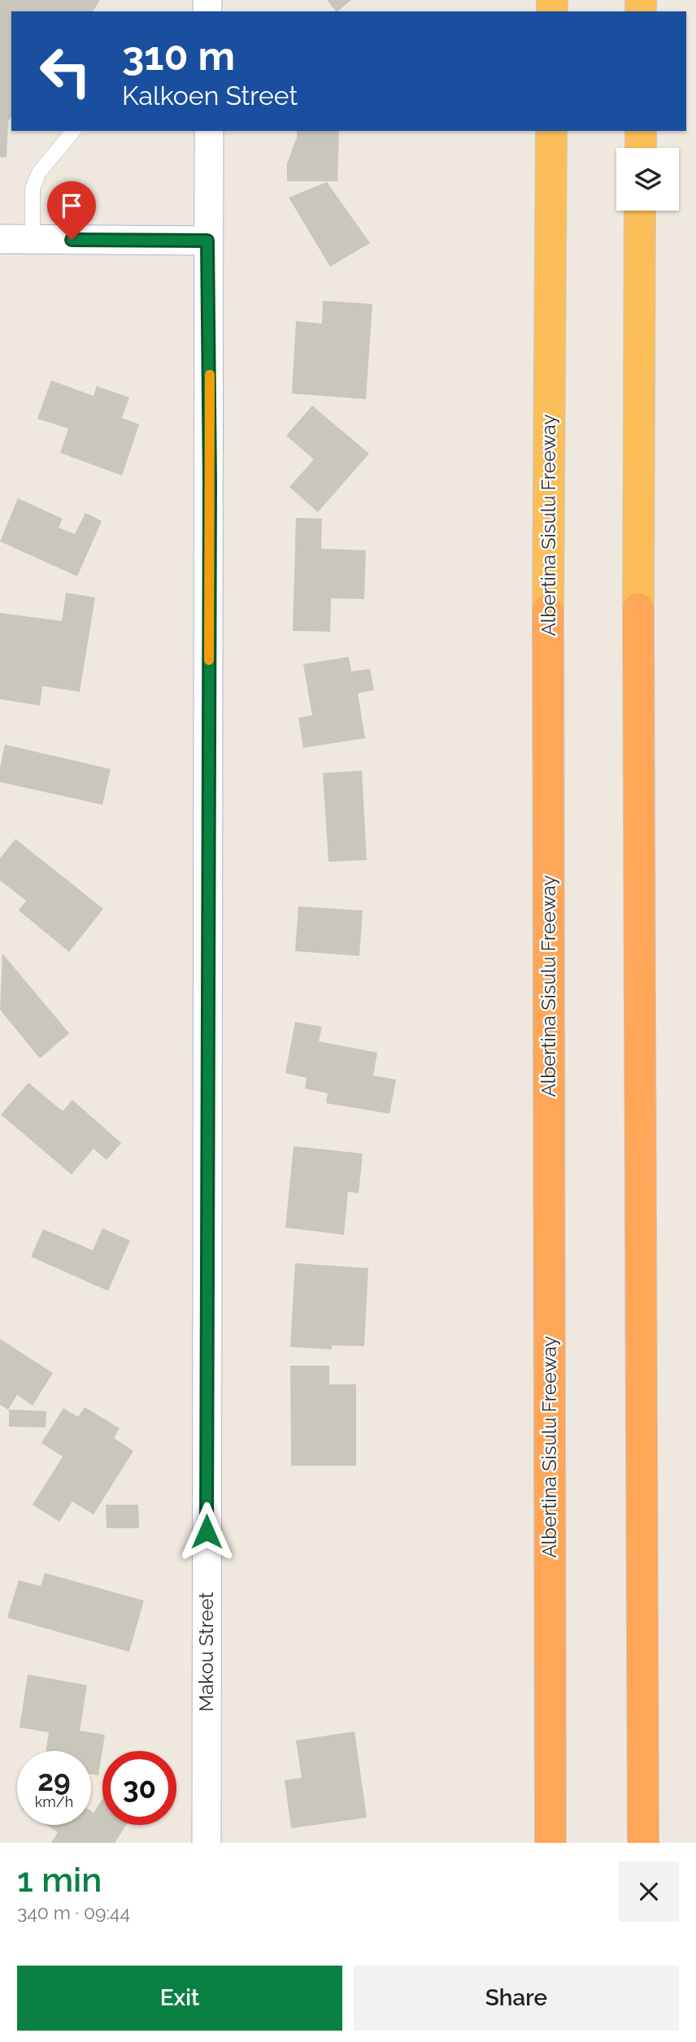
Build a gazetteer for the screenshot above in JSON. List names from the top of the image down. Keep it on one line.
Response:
{"streets":{"highway":["Albertina Sisulu Freeway"],"street":["Makou Street"]},"page":{"turn":["310 m","Kalkoen Street"],"speed":"29 km/h","limit":"30","heading":["1 min","340 m · 09:44"],"buttons":["Exit","Share"]}}
